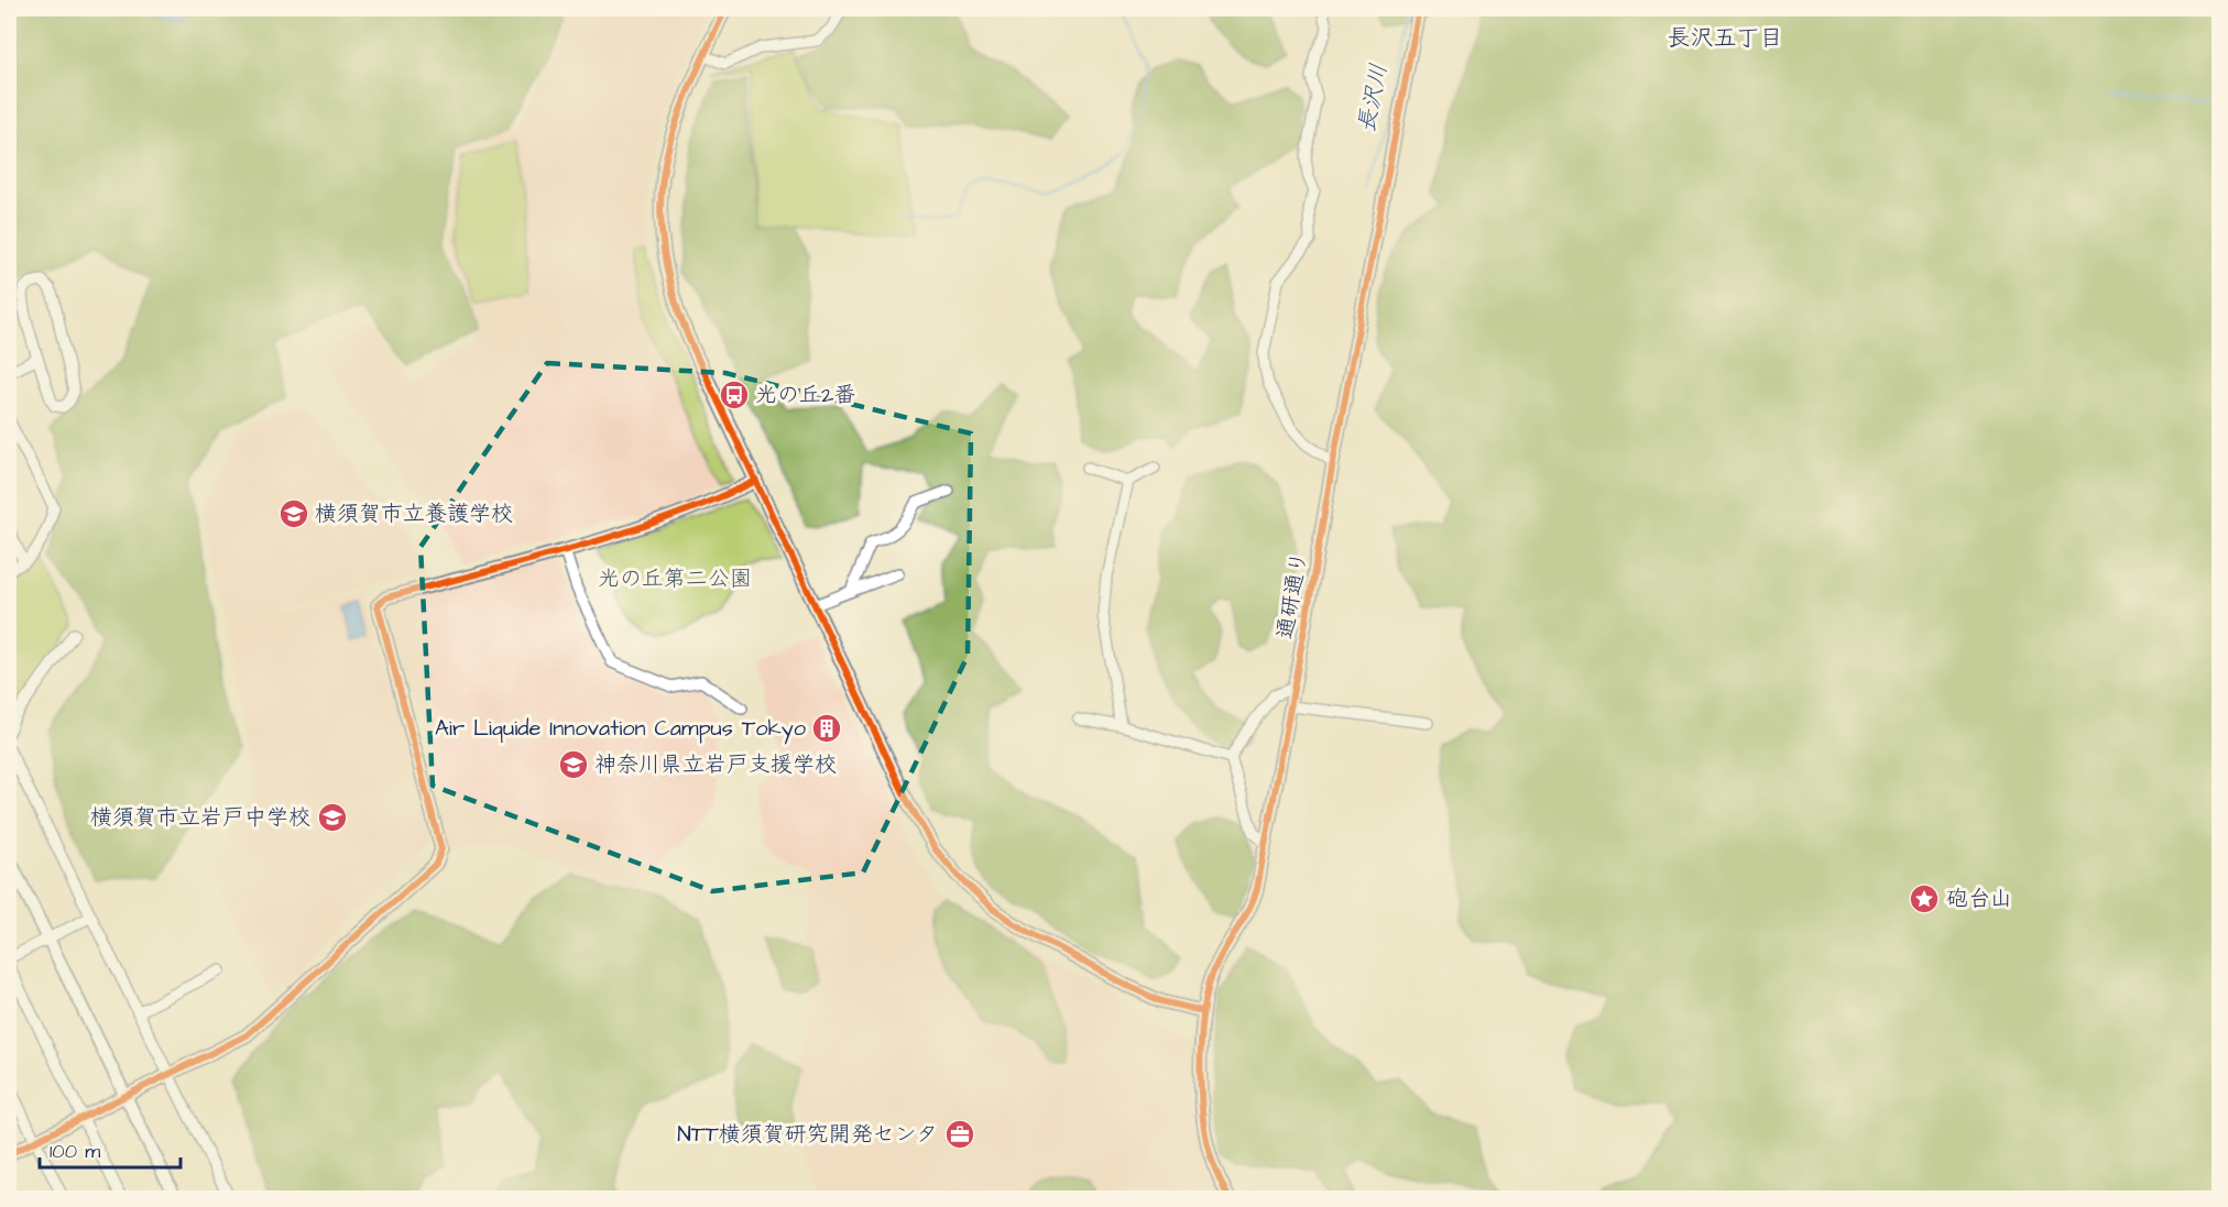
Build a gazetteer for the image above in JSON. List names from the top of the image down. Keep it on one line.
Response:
{"streets":{"street":["通研通り"]},"districts":["長沢五丁目"],"water":["長沢川"],"parks":["光の丘第二公園"],"places":{"bus stop":["光の丘2番"],"school or university":["横須賀市立養護学校","神奈川県立岩戸支援学校","横須賀市立岩戸中学校"],"building":["Air Liquide Innovation Campus Tokyo"],"place":["砲台山"],"office":["NTT横須賀研究開発センタ"]},"scale_bar":"100 m"}
